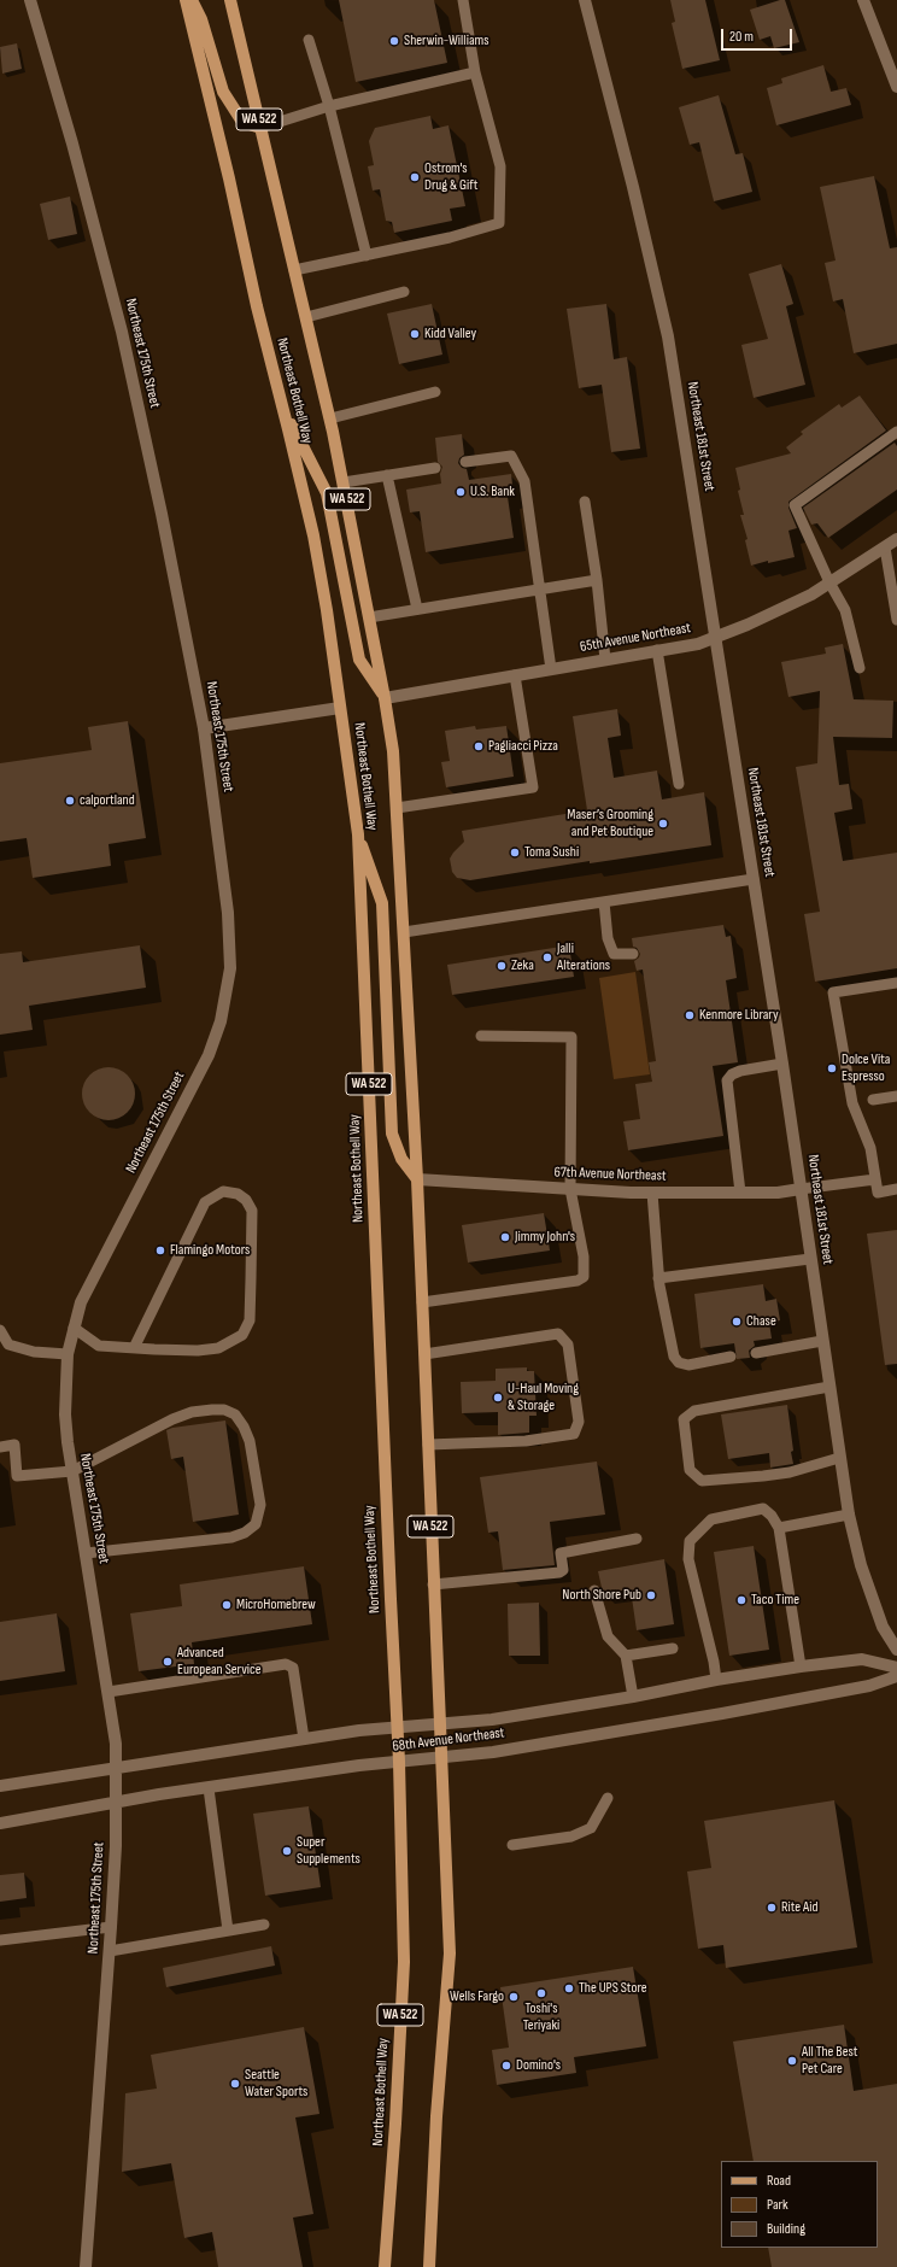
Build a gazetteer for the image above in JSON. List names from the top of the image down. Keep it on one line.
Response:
{"streets":{"main road":["WA 522","Northeast Bothell Way"],"street":["Northeast 175th Street","Northeast 181st Street","65th Avenue Northeast","67th Avenue Northeast","68th Avenue Northeast"]},"crossings":[["Northeast 175th Street","68th Avenue Northeast"],["Northeast Bothell Way","65th Avenue Northeast"],["Northeast Bothell Way","67th Avenue Northeast"],["Northeast Bothell Way","68th Avenue Northeast"],["Northeast 181st Street","65th Avenue Northeast"],["Northeast 181st Street","67th Avenue Northeast"]],"places":["Sherwin-Williams","Ostrom's Drug & Gift","Kidd Valley","U.S. Bank","Pagliacci Pizza","calportland","Maser’s Grooming and Pet Boutique","Toma Sushi","Jalli Alterations","Zeka","Kenmore Library","Dolce Vita Espresso","Jimmy John's","Flamingo Motors","Chase","U-Haul Moving & Storage","North Shore Pub","Taco Time","MicroHomebrew","Advanced European Service","Super Supplements","Rite Aid","The UPS Store","Toshi's Teriyaki","Wells Fargo","All The Best Pet Care","Domino's","Seattle Water Sports"],"legend":["Road","Park","Building"],"scale_bar":"20 m"}
